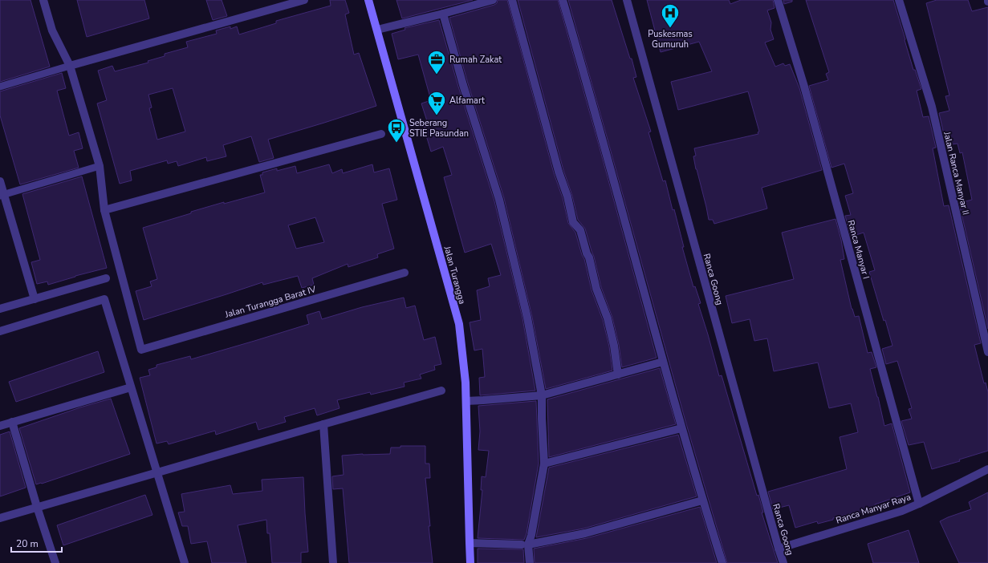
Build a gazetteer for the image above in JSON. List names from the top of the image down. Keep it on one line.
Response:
{"streets":{"main road":["Jalan Turangga"],"street":["Jalan Ranca Manyar II","Ranca Manyar I","Ranca Goong","Jalan Turangga Barat IV","Ranca Manyar Raya"]},"crossings":[["Ranca Manyar I","Ranca Manyar Raya"],["Ranca Goong","Ranca Manyar Raya"]],"places":{"hospital":["Puskesmas Gumuruh"],"office":["Rumah Zakat"],"supermarket":["Alfamart"],"bus stop":["Seberang STIE Pasundan"]},"scale_bar":"20 m"}
